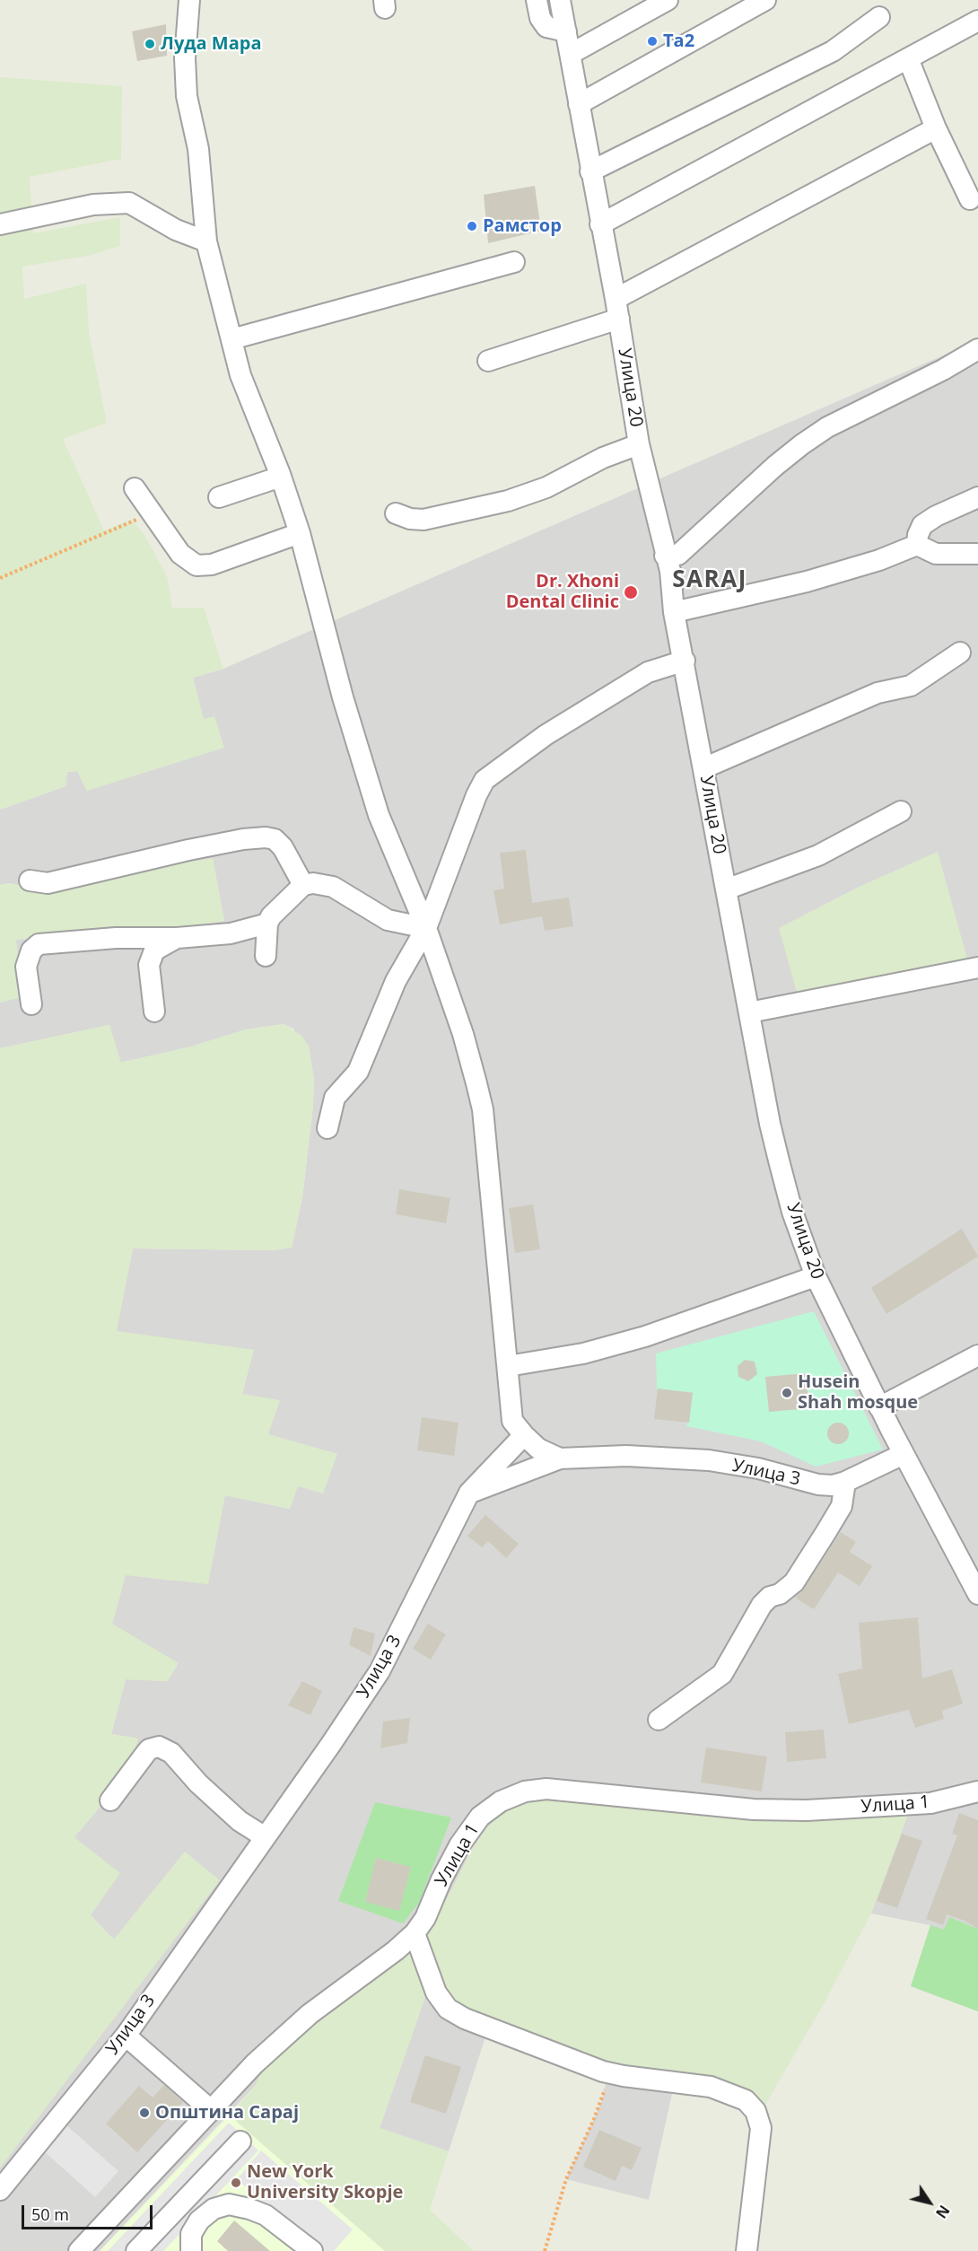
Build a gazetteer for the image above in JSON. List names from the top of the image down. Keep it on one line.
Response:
{"streets":{"street":["Улица 20","Улица 3","Улица 1"]},"crossings":[["Улица 20","Улица 3"]],"districts":["SARAJ"],"places":["Ta2","Луда Мара","Рамстор","Dr. Xhoni Dental Clinic","Husein Shah mosque","Општина Сарај","New York University Skopje"],"scale_bar":"50 m","north":"bottom right"}
